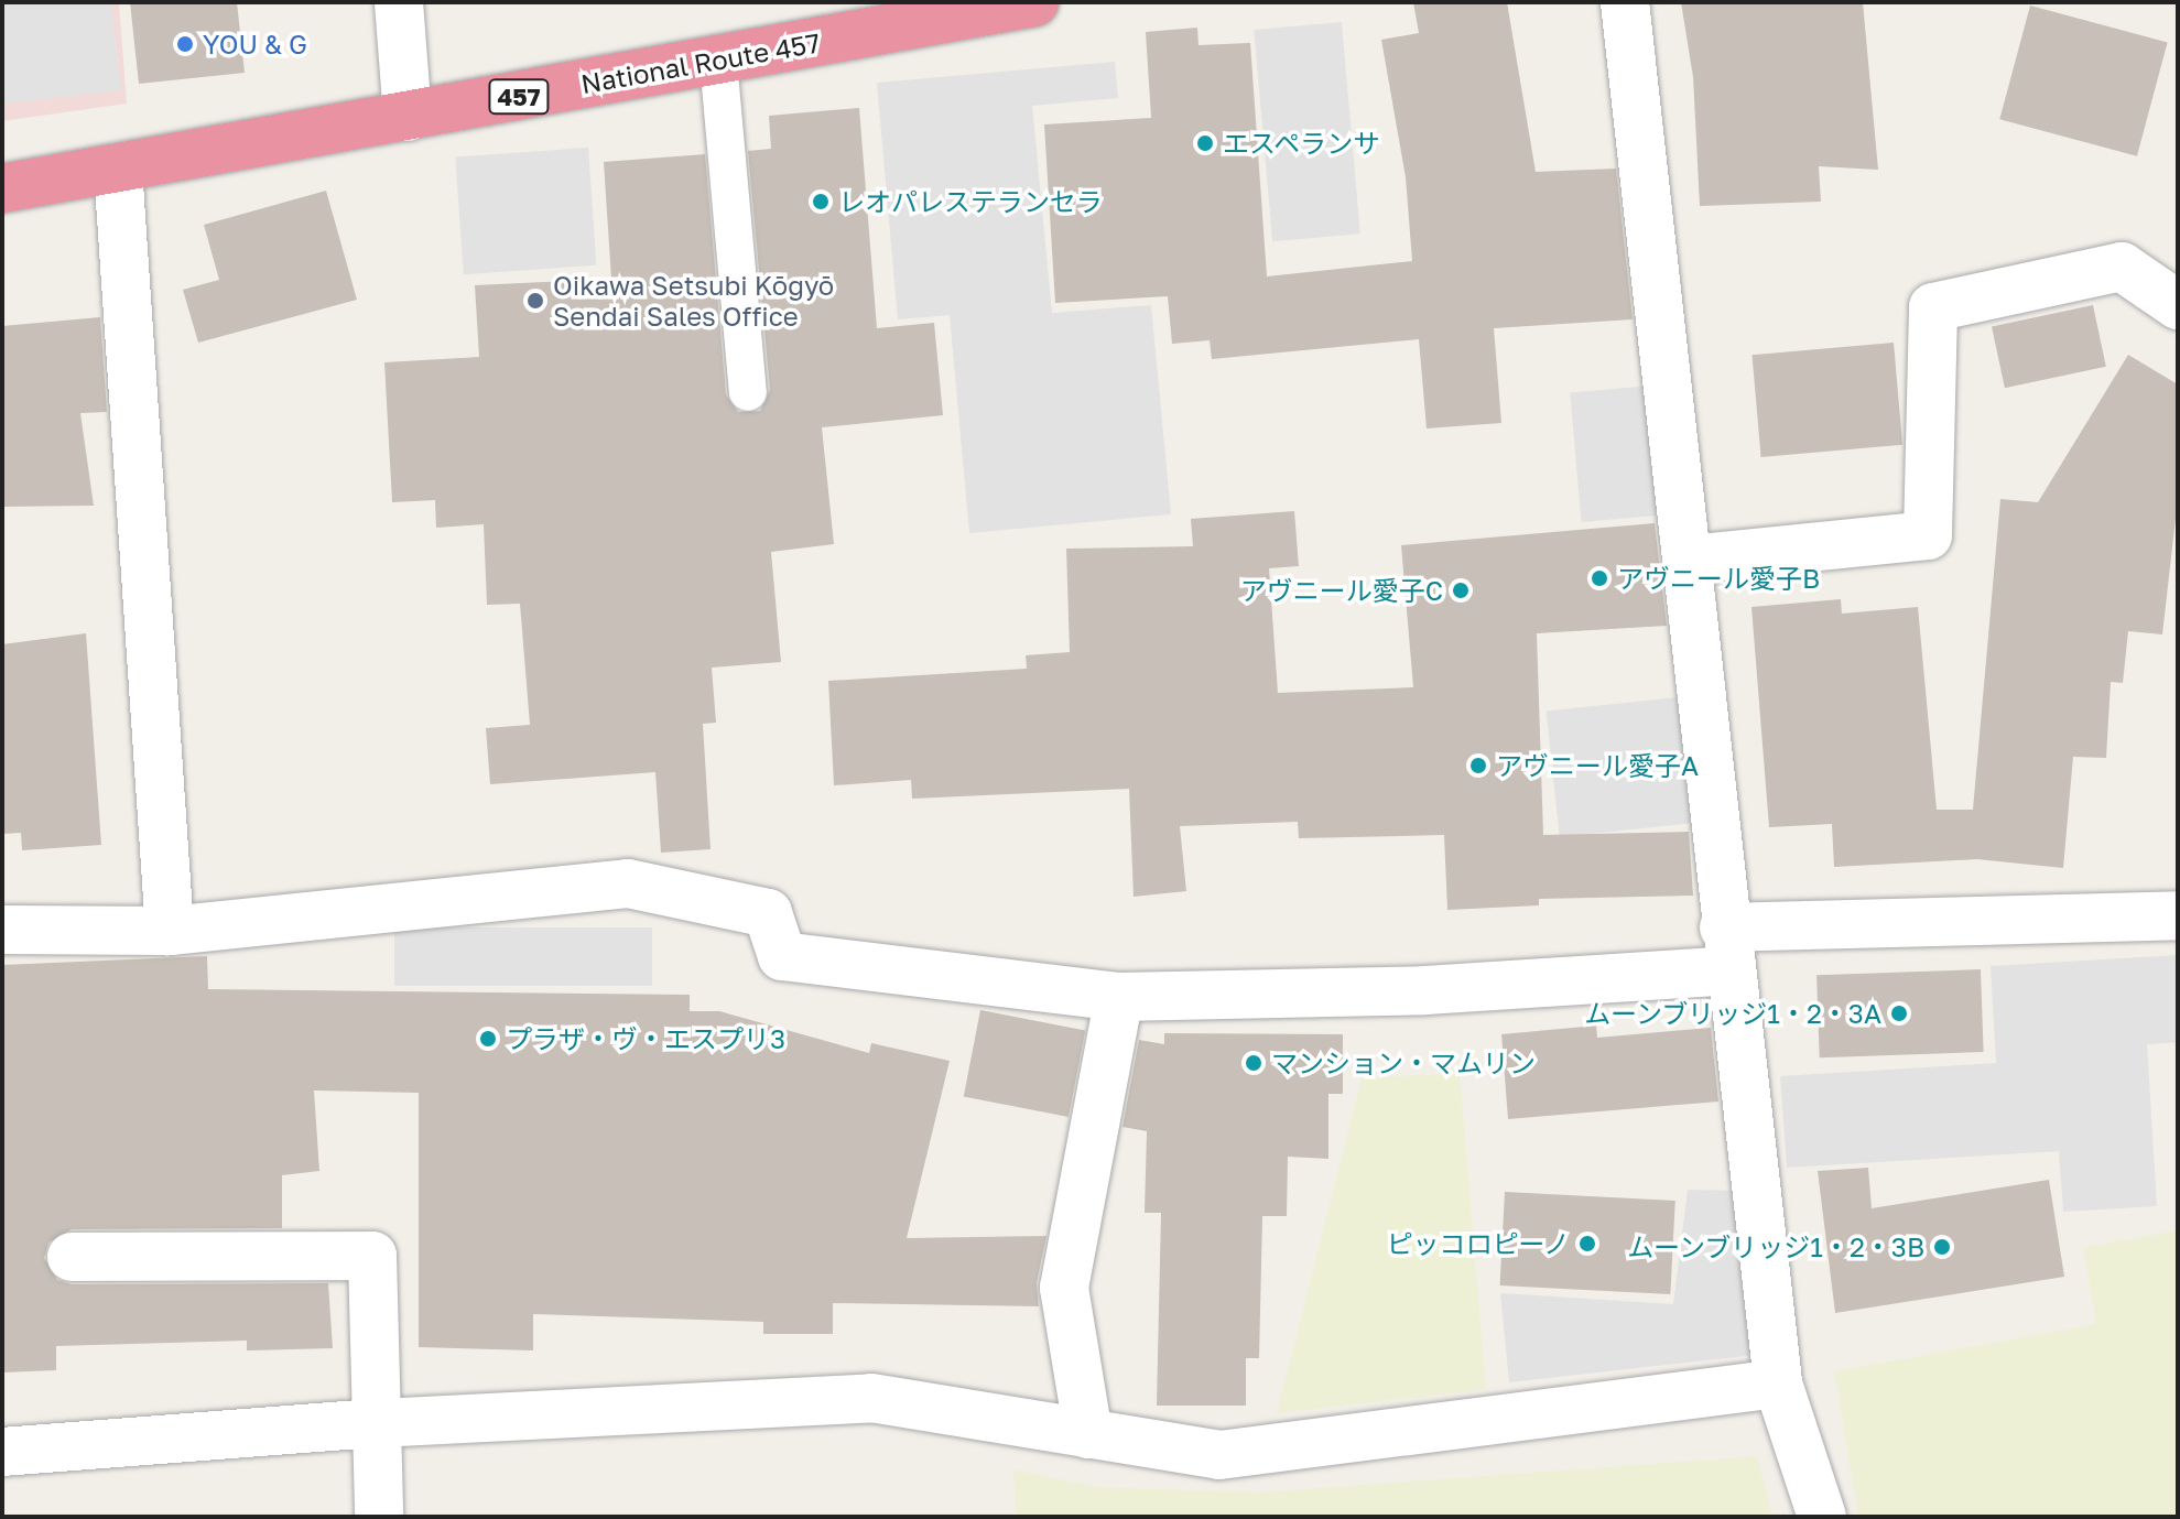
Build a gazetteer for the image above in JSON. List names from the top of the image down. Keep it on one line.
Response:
{"streets":{"highway":["National Route 457","457"]},"places":["YOU & G","エスペランサ","レオパレステランセラ","Oikawa Setsubi Kōgyō Sendai Sales Office","アヴニール愛子B","アヴニール愛子C","アヴニール愛子A","ムーンブリッジ1・2・3A","プラザ・ヴ・エスプリ3","マンション・マムリン","ピッコロピーノ","ムーンブリッジ1・2・3B"]}
